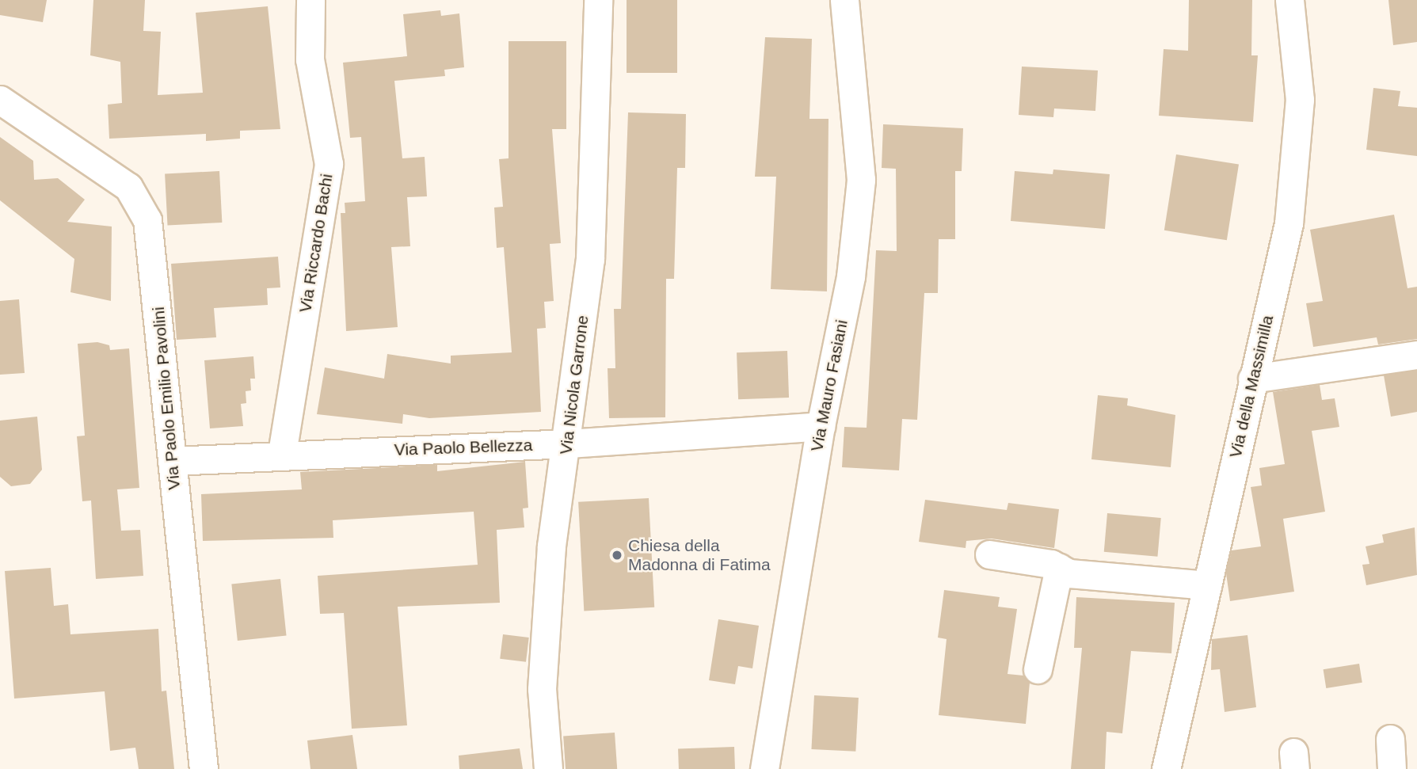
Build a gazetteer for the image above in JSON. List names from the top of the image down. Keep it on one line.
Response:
{"streets":{"street":["Via Riccardo Bachi","Via Nicola Garrone","Via Mauro Fasiani","Via della Massimilla","Via Paolo Emilio Pavolini","Via Paolo Bellezza"]},"crossings":[["Via Riccardo Bachi","Via Paolo Bellezza"],["Via Nicola Garrone","Via Paolo Bellezza"],["Via Mauro Fasiani","Via Paolo Bellezza"],["Via Paolo Emilio Pavolini","Via Paolo Bellezza"]],"places":["Chiesa della Madonna di Fatima"]}
